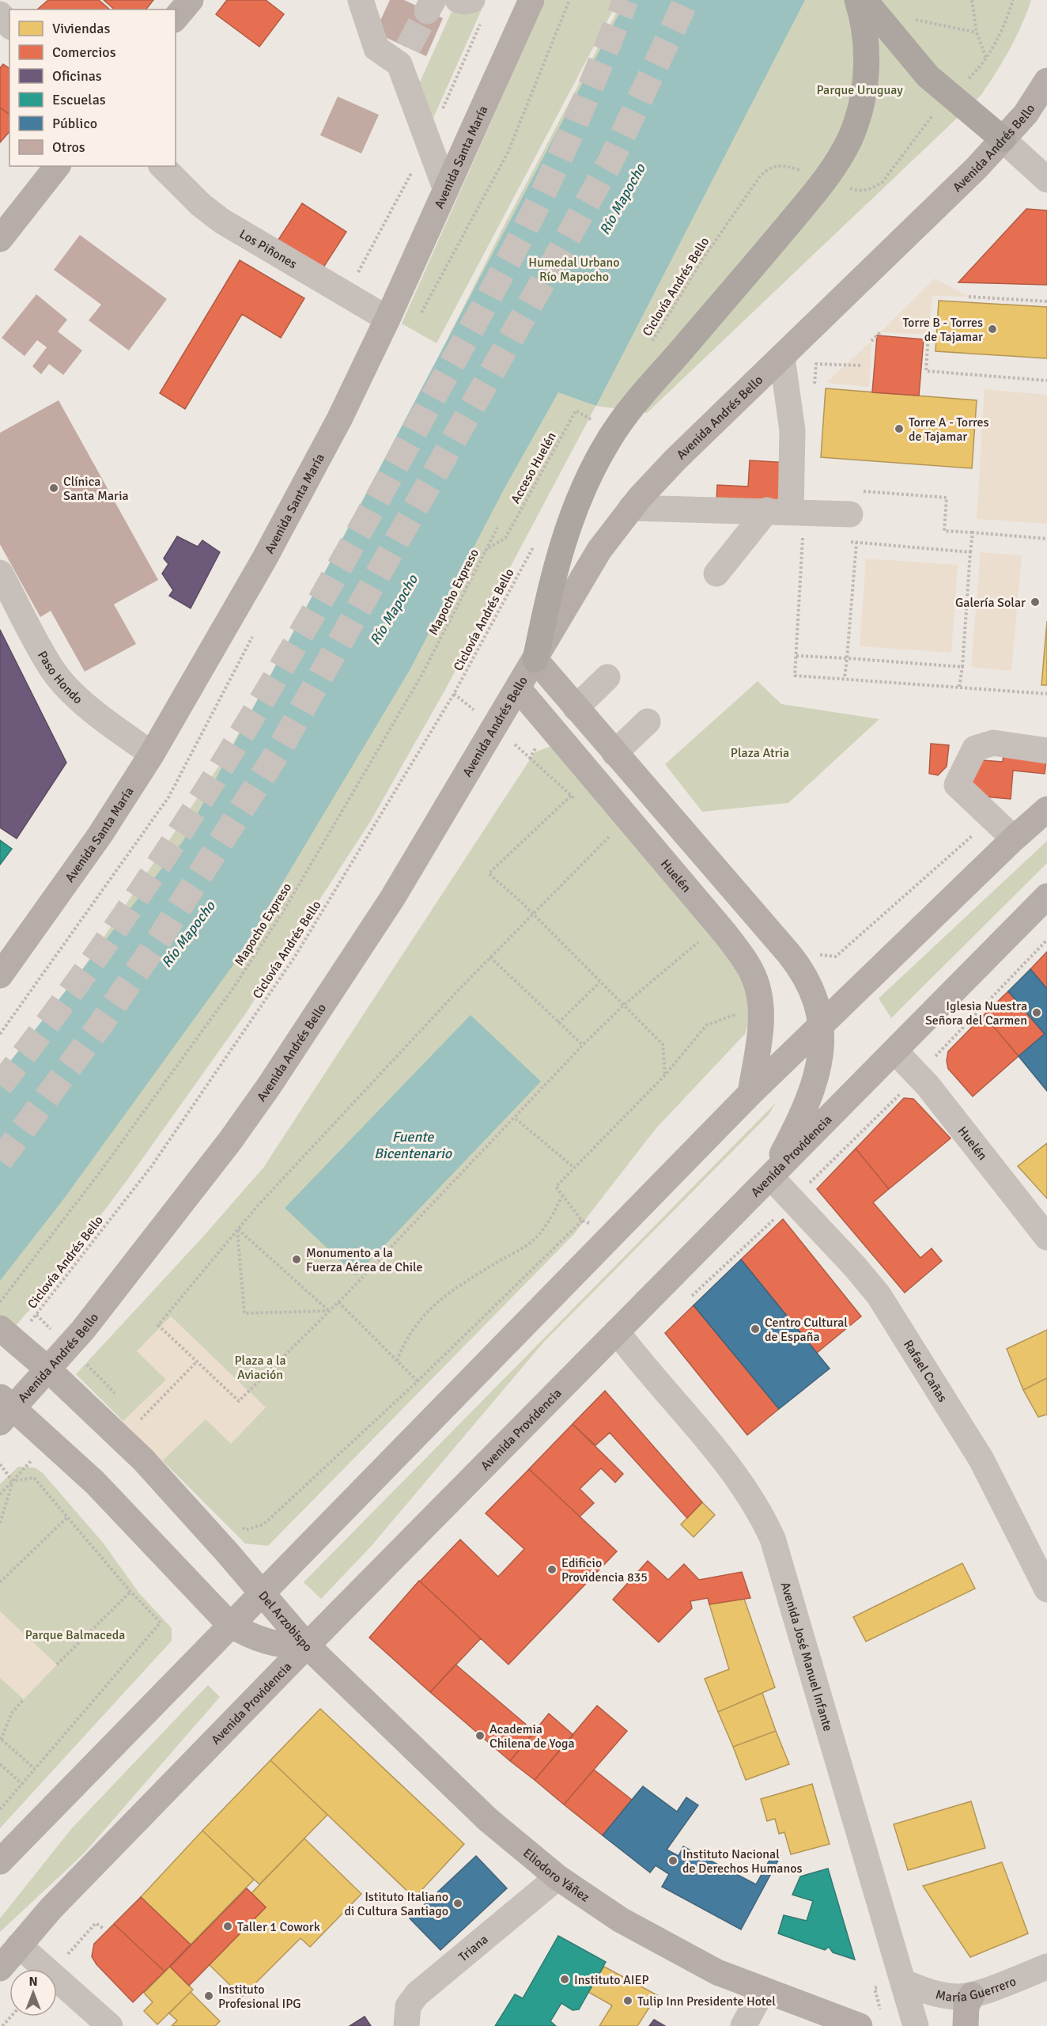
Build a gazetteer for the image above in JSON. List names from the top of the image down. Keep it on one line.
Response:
{"streets":{"main road":["Avenida Andrés Bello","Avenida Santa María","Huelén","Avenida Providencia","Del Arzobispo","Eliodoro Yáñez"],"street":["Los Piñones","Paso Hondo","Rafael Cañas","Avenida José Manuel Infante","Triana","María Guerrero"],"path":["Ciclovía Andrés Bello","Acceso Huelén","Mapocho Expreso"]},"crossings":[["Avenida Andrés Bello","Huelén"],["Avenida Andrés Bello","Del Arzobispo"],["Avenida Santa María","Los Piñones"],["Avenida Santa María","Paso Hondo"],["Ciclovía Andrés Bello","Del Arzobispo"],["Acceso Huelén","Mapocho Expreso"],["Huelén","Avenida Providencia"],["Avenida Providencia","Rafael Cañas"],["Avenida Providencia","Del Arzobispo"],["Avenida Providencia","Avenida José Manuel Infante"],["Avenida Providencia","Eliodoro Yáñez"],["Del Arzobispo","Eliodoro Yáñez"],["Avenida José Manuel Infante","María Guerrero"],["Eliodoro Yáñez","Triana"]],"water":["Río Mapocho","Fuente Bicentenario"],"parks":["Parque Uruguay","Humedal Urbano Río Mapocho","Plaza Atria","Plaza a la Aviación","Parque Balmaceda"],"places":["Torre B - Torres de Tajamar","Torre A - Torres de Tajamar","Clínica Santa Maria","Galería Solar","Iglesia Nuestra Señora del Carmen","Monumento a la Fuerza Aérea de Chile","Centro Cultural de España","Edificio Providencia 835","Academia Chilena de Yoga","Instituto Nacional de Derechos Humanos","Istituto Italiano di Cultura Santiago","Taller 1 Cowork","Instituto AIEP","Instituto Profesional IPG","Tulip Inn Presidente Hotel"],"legend":["Viviendas","Comercios","Oficinas","Escuelas","Público","Otros"],"north":"top"}
